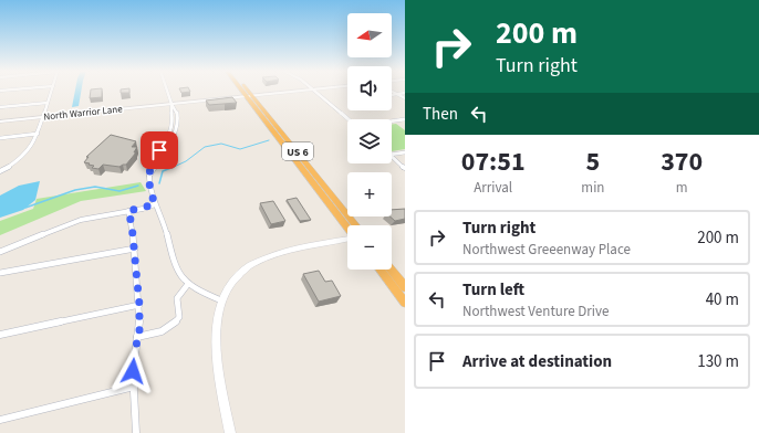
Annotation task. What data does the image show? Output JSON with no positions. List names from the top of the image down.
{
  "streets": {
    "highway": ["US 6"],
    "street": ["North Warrior Lane"]
  },
  "crossings": [
    ["North Warrior Lane", "US 6"]
  ],
  "north": "left",
  "page": {
    "turn": ["200 m", "Turn right"],
    "map_buttons": ["+", "−"],
    "then": "Then",
    "eta": [
      "07:51",
      "Arrival",
      "5",
      "min",
      "370",
      "m"
    ],
    "list": [
      {
        "name": "Turn right",
        "note": "Northwest Greeenway Place",
        "value": "200 m"
      },
      {
        "name": "Turn left",
        "note": "Northwest Venture Drive",
        "value": "40 m"
      },
      {
        "name": "Arrive at destination",
        "value": "130 m"
      }
    ]
  }
}
